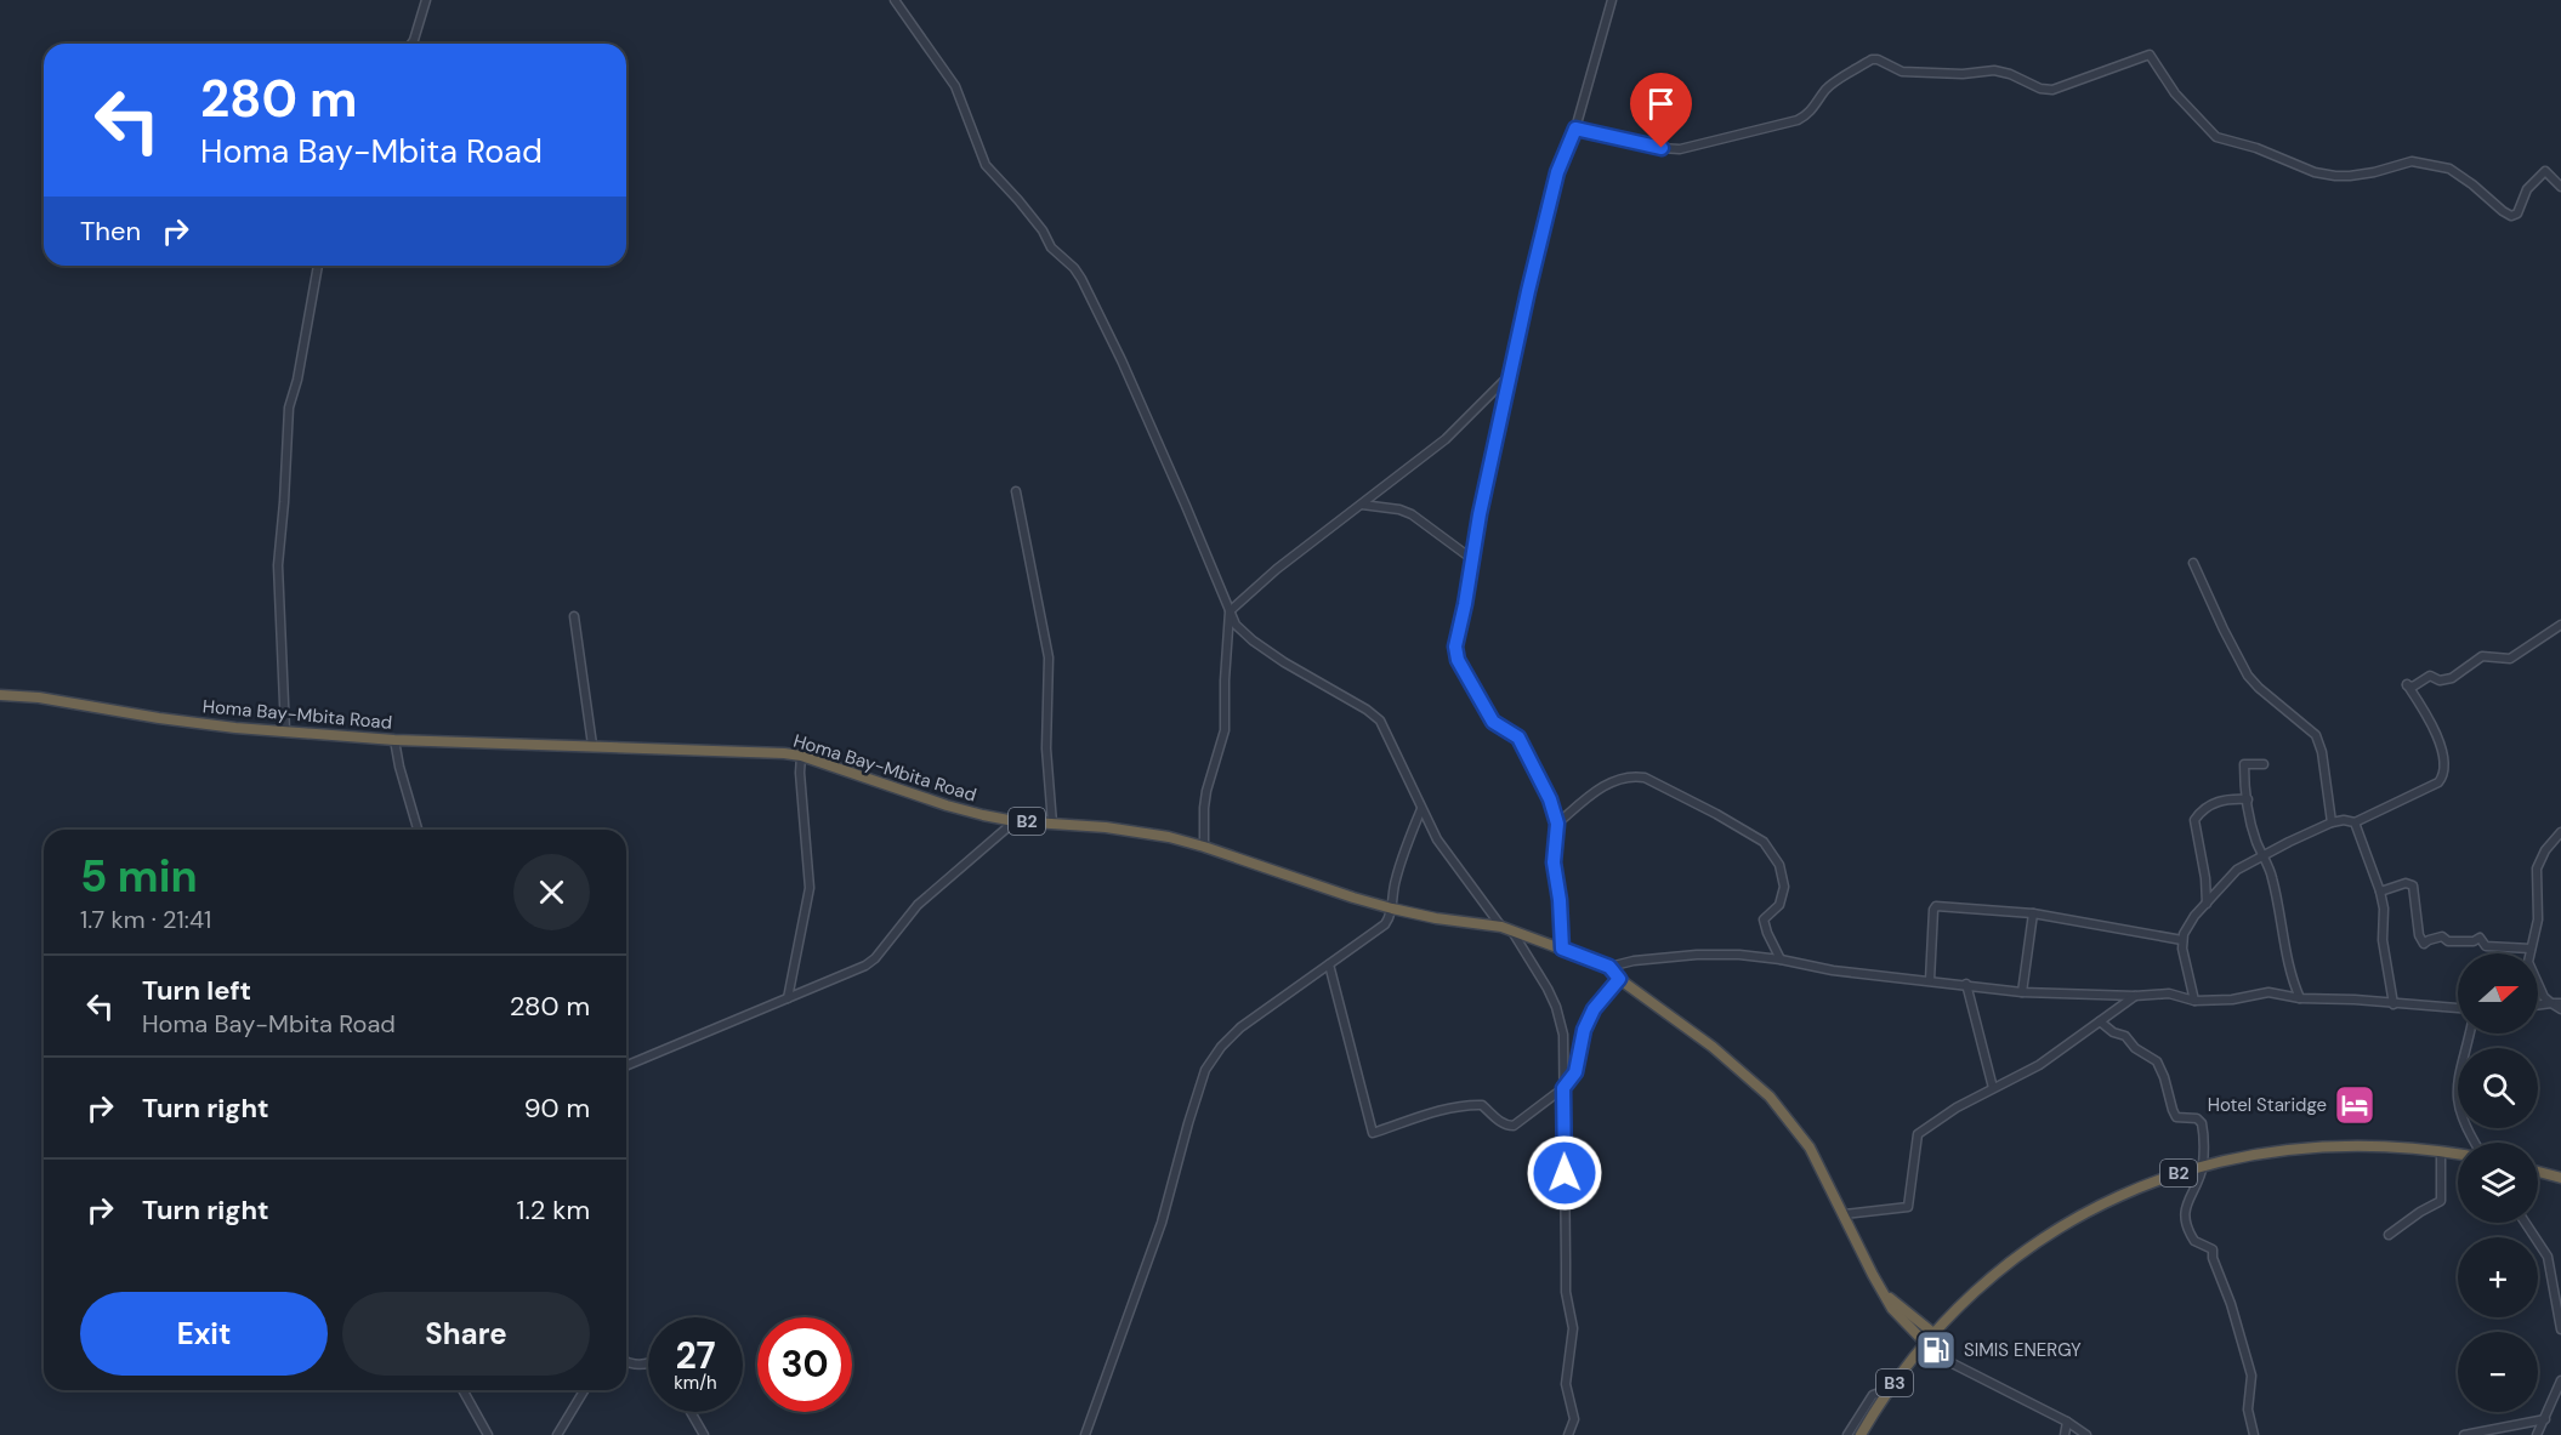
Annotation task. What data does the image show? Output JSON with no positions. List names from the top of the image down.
{
  "streets": {
    "highway": ["Homa Bay-Mbita Road", "B2", "B3"]
  },
  "crossings": [
    ["B2", "B3"]
  ],
  "places": {
    "hotel": ["Hotel Staridge"],
    "fuel station": ["SIMIS ENERGY"]
  },
  "north": "right",
  "page": {
    "turn": ["280 m", "Homa Bay-Mbita Road"],
    "then": "Then",
    "heading": ["5 min", "1.7 km · 21:41"],
    "map_buttons": ["+", "−"],
    "list": [
      {
        "name": "Turn left",
        "note": "Homa Bay-Mbita Road",
        "value": "280 m"
      },
      {
        "name": "Turn right",
        "value": "90 m"
      },
      {
        "name": "Turn right",
        "value": "1.2 km"
      }
    ],
    "buttons": ["Exit", "Share"],
    "speed": "27 km/h",
    "limit": "30"
  }
}
